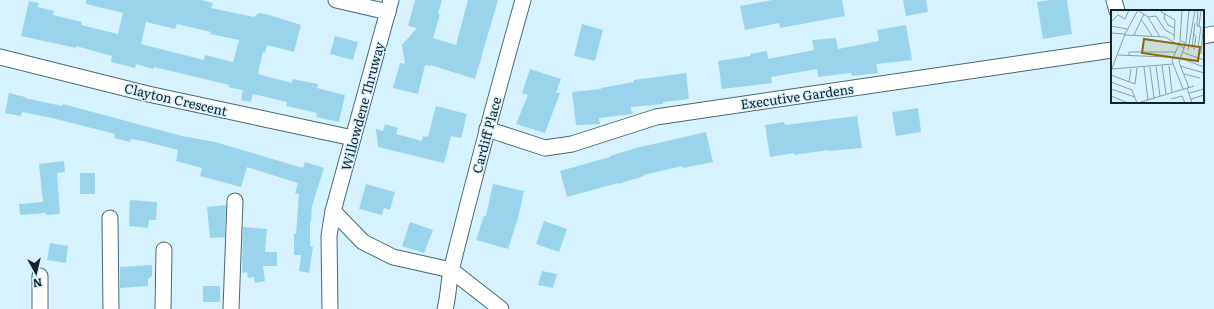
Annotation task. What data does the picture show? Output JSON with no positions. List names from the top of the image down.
{
  "streets": {
    "street": [
      "Executive Gardens",
      "Clayton Crescent",
      "Willowdene Thruway",
      "Cardiff Place"
    ]
  },
  "crossings": [
    ["Executive Gardens", "Cardiff Place"],
    ["Clayton Crescent", "Willowdene Thruway"]
  ],
  "north": "bottom"
}
